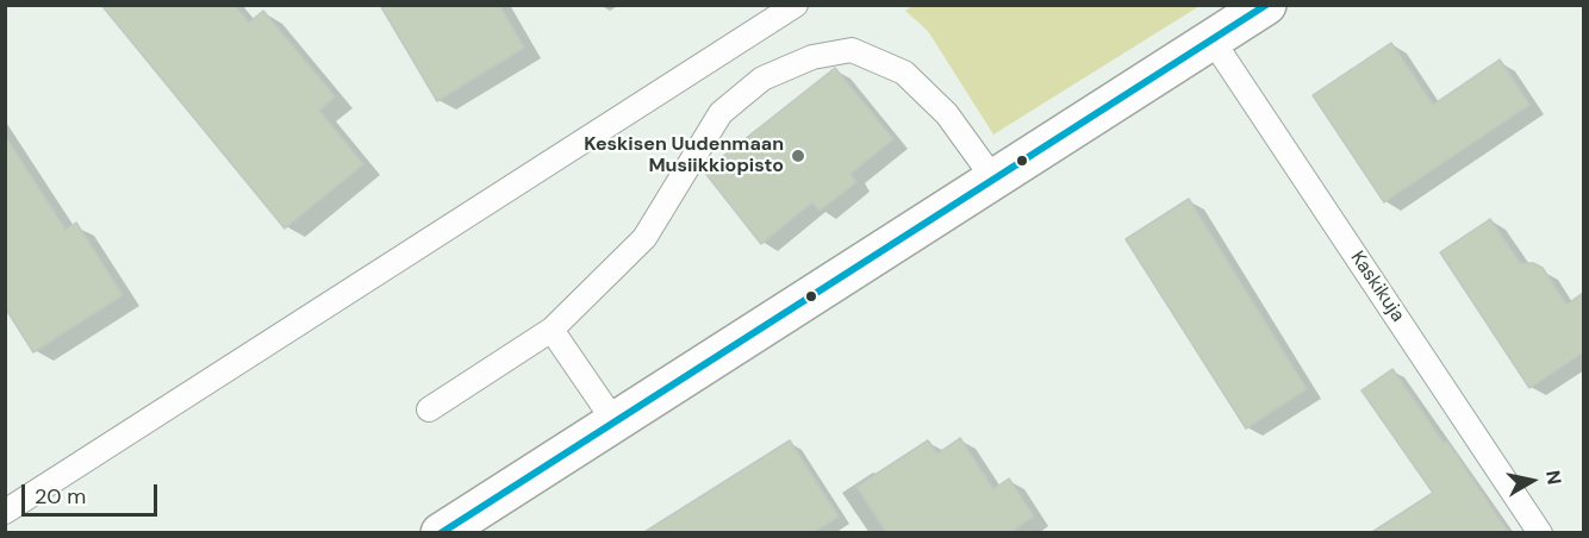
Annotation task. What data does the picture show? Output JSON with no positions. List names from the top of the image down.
{
  "streets": {
    "lane": ["Kaskikuja"]
  },
  "places": ["Keskisen Uudenmaan Musiikkiopisto"],
  "scale_bar": "20 m",
  "north": "right"
}
